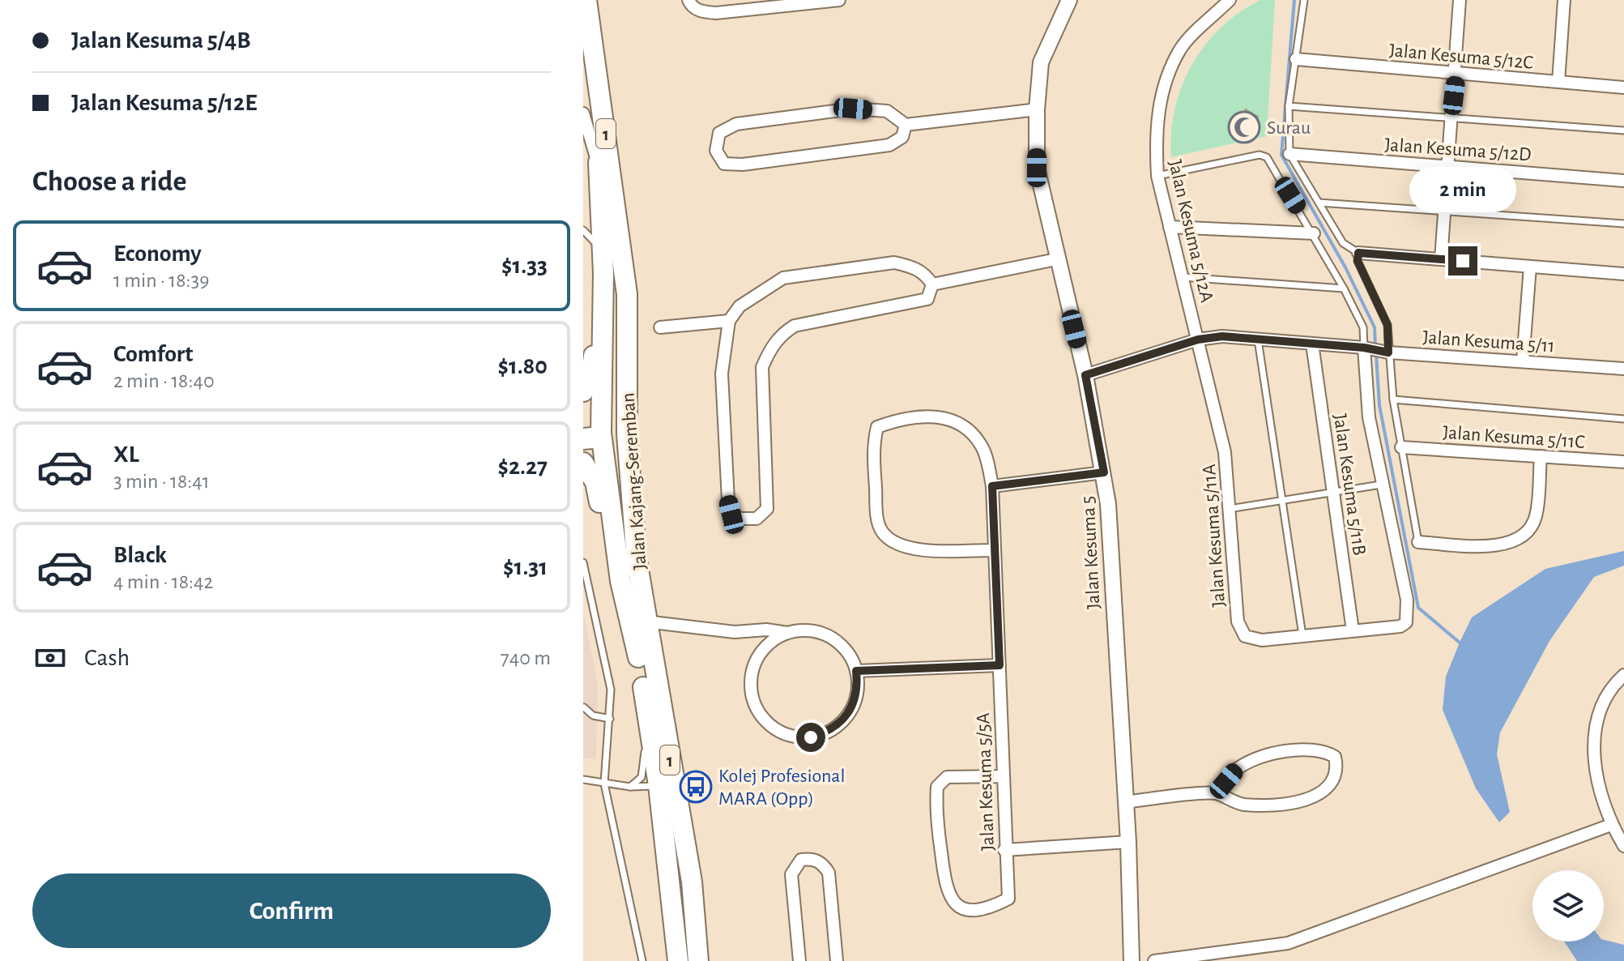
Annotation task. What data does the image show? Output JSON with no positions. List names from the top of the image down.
{
  "streets": {
    "main road": ["1", "Jalan Kajang-Seremban"],
    "street": [
      "Jalan Kesuma 5/12C",
      "Jalan Kesuma 5/12D",
      "Jalan Kesuma 5/12A",
      "Jalan Kesuma 5/11",
      "Jalan Kesuma 5/11C",
      "Jalan Kesuma 5/11B",
      "Jalan Kesuma 5/11A",
      "Jalan Kesuma 5",
      "Jalan Kesuma 5/5A"
    ]
  },
  "crossings": [
    ["1", "Jalan Kajang-Seremban"],
    ["Jalan Kesuma 5/12A", "Jalan Kesuma 5/11"],
    ["Jalan Kesuma 5/12A", "Jalan Kesuma 5/11A"],
    ["Jalan Kesuma 5/11", "Jalan Kesuma 5/11B"],
    ["Jalan Kesuma 5/11", "Jalan Kesuma 5/11A"],
    ["Jalan Kesuma 5/11", "Jalan Kesuma 5"],
    ["Jalan Kesuma 5/11B", "Jalan Kesuma 5/11A"]
  ],
  "places": {
    "mosque": ["Surau"],
    "bus stop": ["Kolej Profesional MARA (Opp)"]
  },
  "page": {
    "banner": ["Jalan Kesuma 5/4B", "Jalan Kesuma 5/12E"],
    "heading": "Choose a ride",
    "bubble": "2 min",
    "list": [
      {
        "name": "Economy",
        "note": "1 min · 18:39",
        "value": "$1.33"
      },
      {
        "name": "Comfort",
        "note": "2 min · 18:40",
        "value": "$1.80"
      },
      {
        "name": "XL",
        "note": "3 min · 18:41",
        "value": "$2.27"
      },
      {
        "name": "Black",
        "note": "4 min · 18:42",
        "value": "$1.31"
      }
    ],
    "pay": ["Cash", "740 m"],
    "buttons": "Confirm"
  }
}
